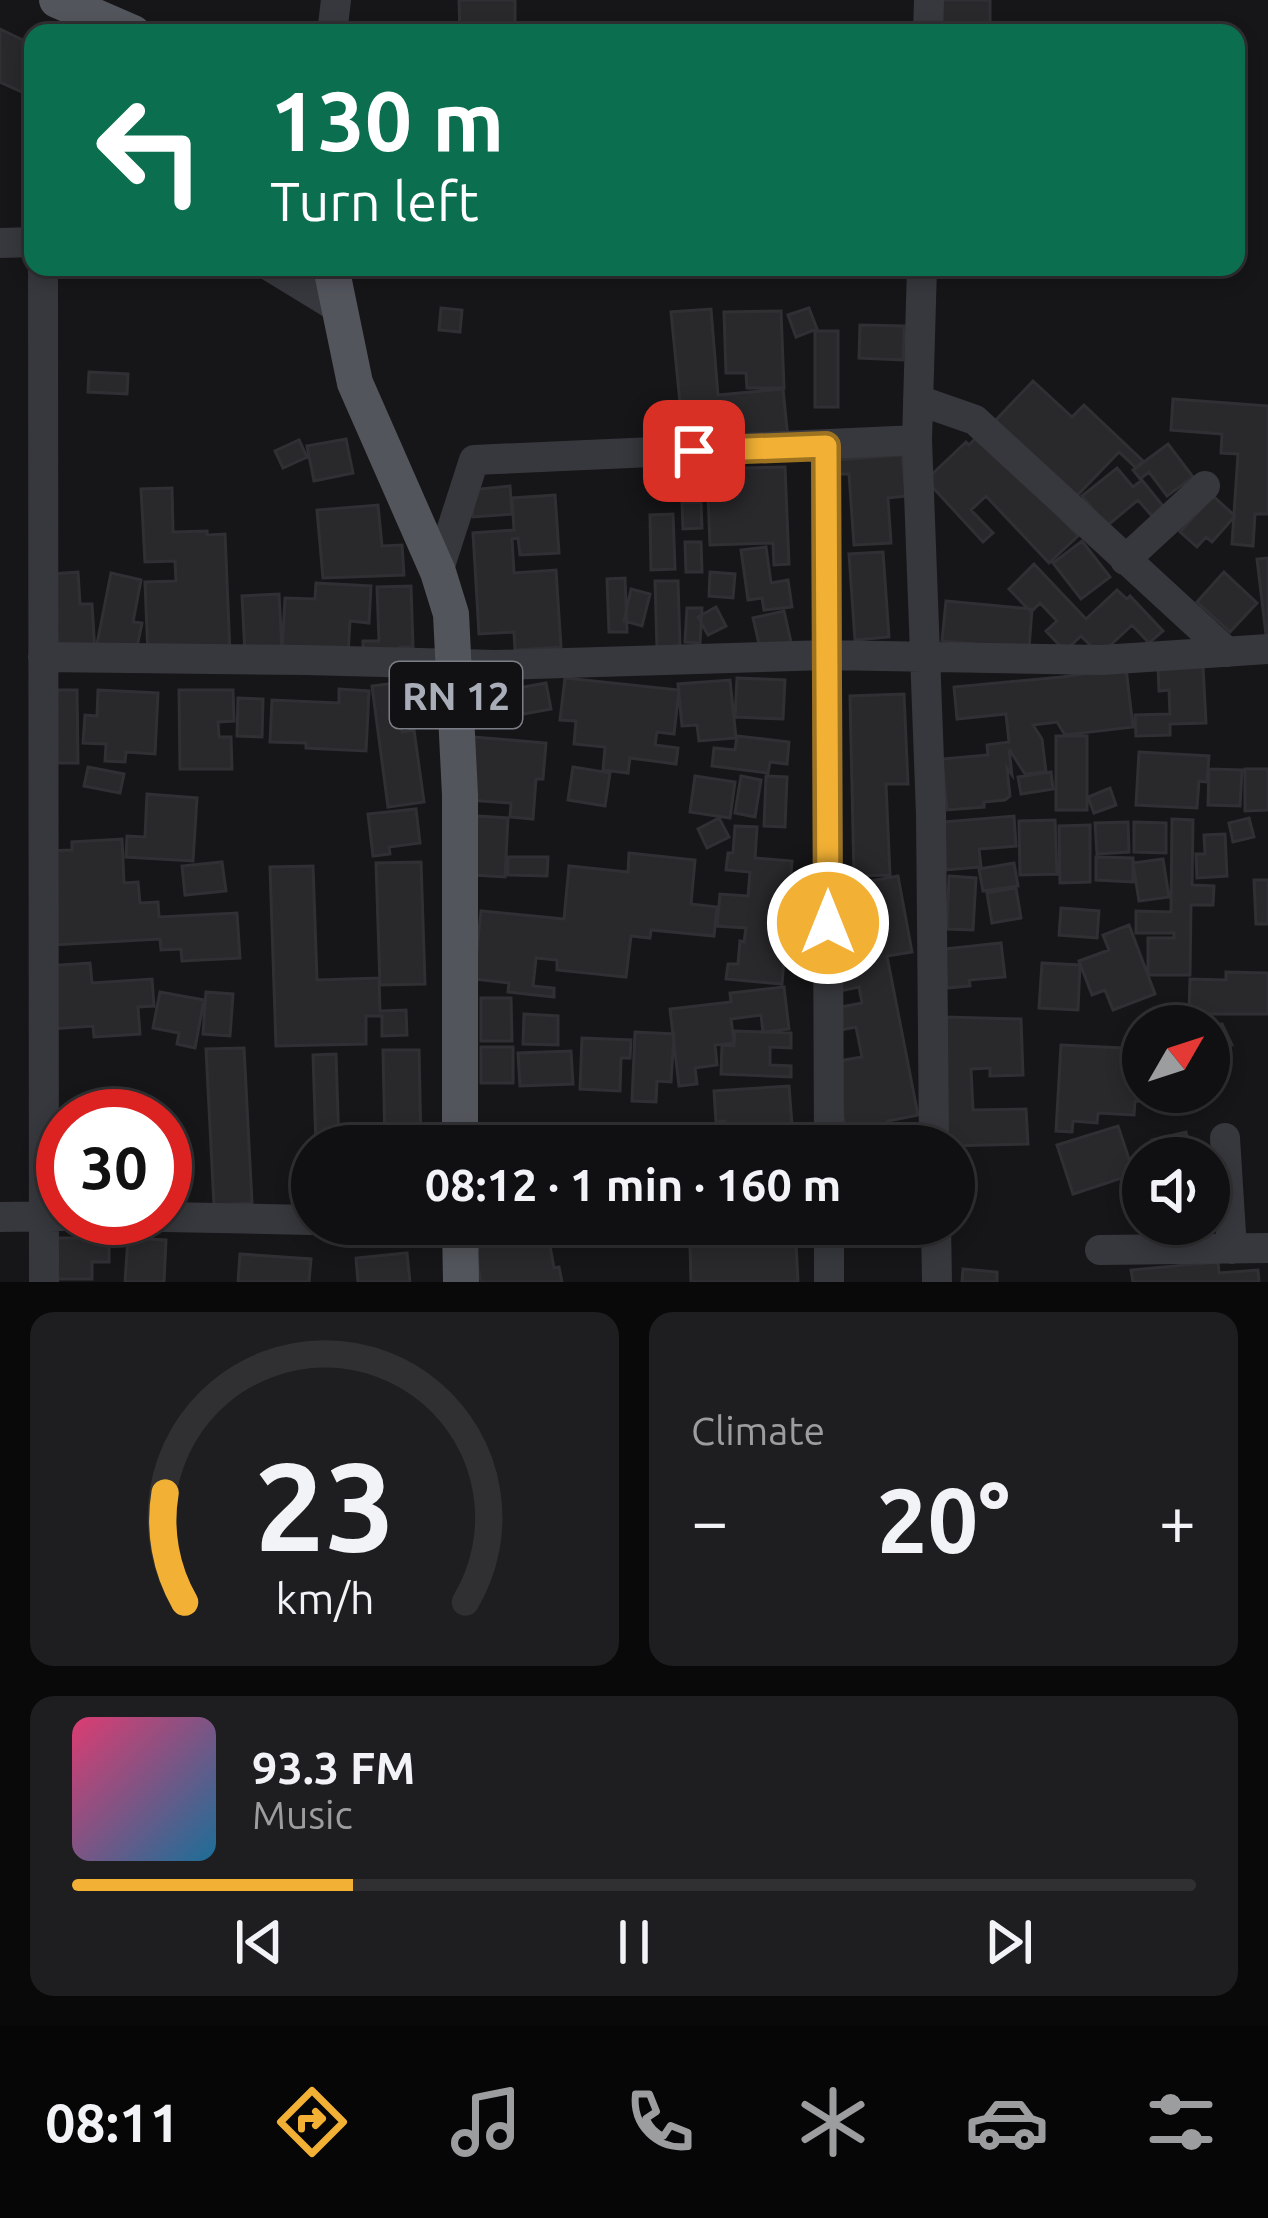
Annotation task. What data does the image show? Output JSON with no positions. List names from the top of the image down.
{
  "streets": {
    "main road": ["RN 12"]
  },
  "north": "top right",
  "page": {
    "turn": ["130 m", "Turn left"],
    "limit": "30",
    "trip": "08:12 · 1 min · 160 m",
    "tile": "Climate",
    "heat": ["−", "20°", "+"],
    "song": ["93.3 FM", "Music"],
    "tabs": "08:11",
    "gauge": ["23", "km/h"]
  }
}
